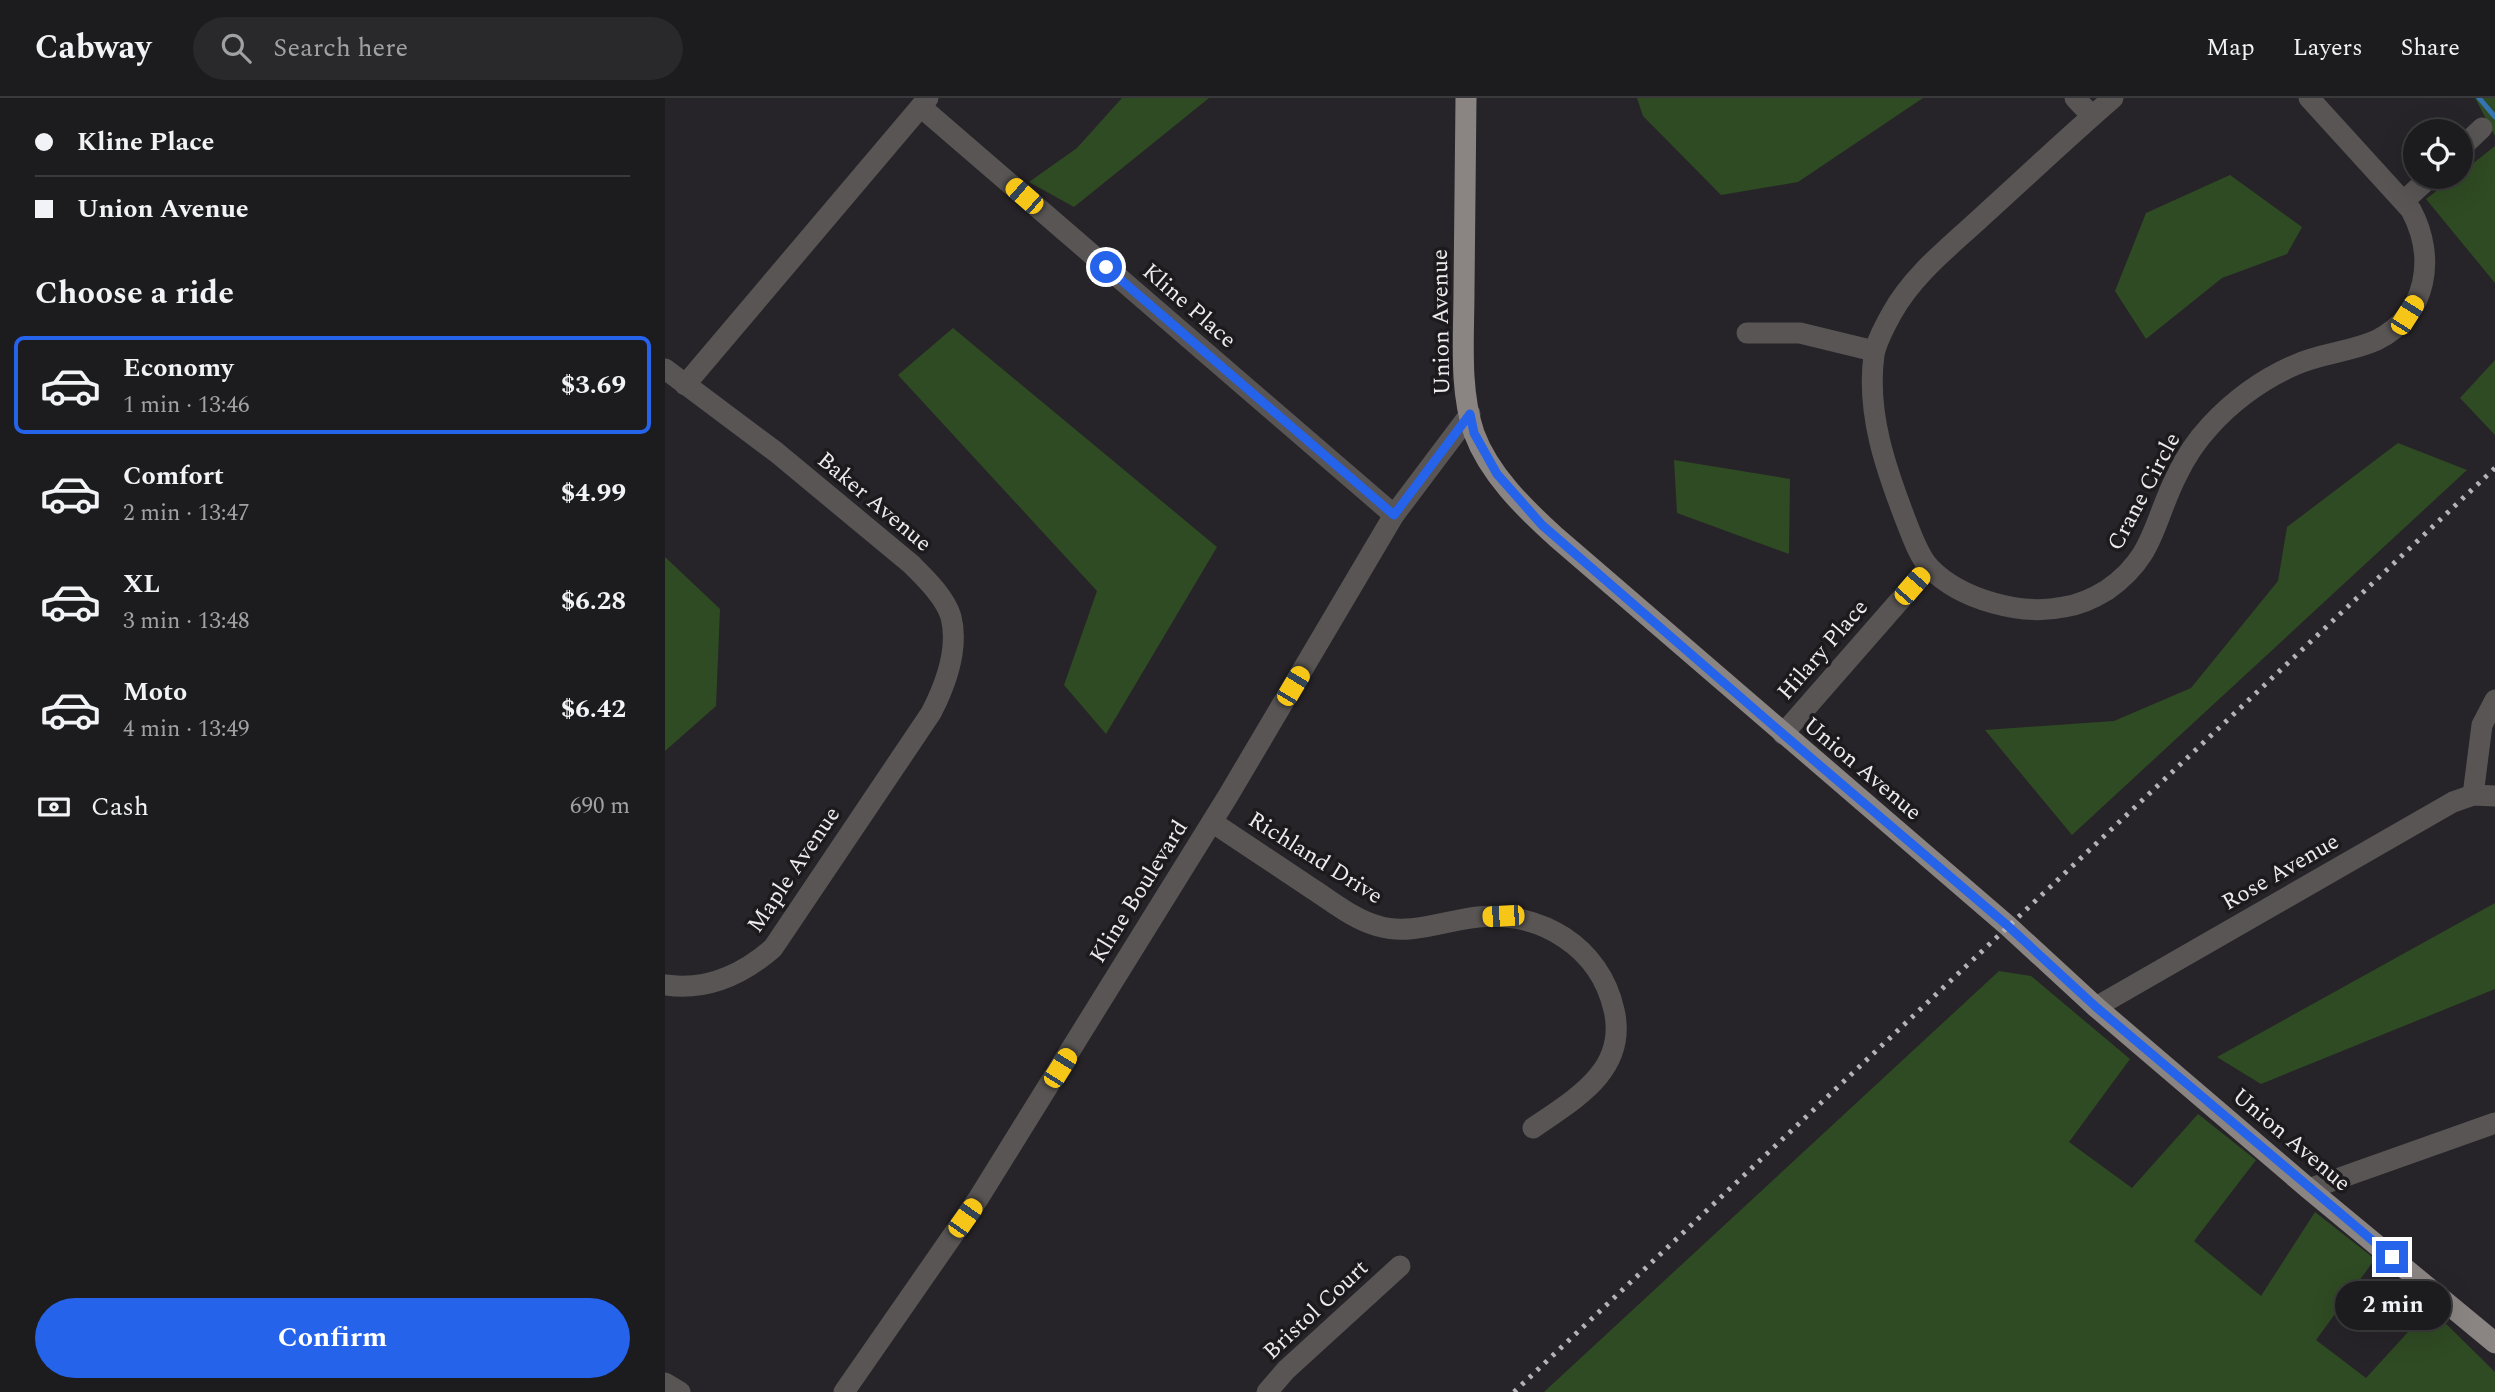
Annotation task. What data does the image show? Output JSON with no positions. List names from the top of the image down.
{
  "streets": {
    "main road": ["Union Avenue"],
    "street": [
      "Kline Place",
      "Crane Circle",
      "Baker Avenue",
      "Hilary Place",
      "Richland Drive",
      "Maple Avenue",
      "Rose Avenue",
      "Kline Boulevard",
      "Bristol Court"
    ]
  },
  "crossings": [
    ["Kline Place", "Baker Avenue"],
    ["Kline Place", "Kline Boulevard"],
    ["Union Avenue", "Hilary Place"],
    ["Union Avenue", "Rose Avenue"],
    ["Union Avenue", "Kline Boulevard"],
    ["Crane Circle", "Hilary Place"],
    ["Baker Avenue", "Maple Avenue"],
    ["Richland Drive", "Kline Boulevard"]
  ],
  "page": {
    "header": "Cabway",
    "search": "Search here",
    "nav": ["Map", "Layers", "Share"],
    "banner": ["Kline Place", "Union Avenue"],
    "heading": "Choose a ride",
    "list": [
      {
        "name": "Economy",
        "note": "1 min · 13:46",
        "value": "$3.69"
      },
      {
        "name": "Comfort",
        "note": "2 min · 13:47",
        "value": "$4.99"
      },
      {
        "name": "XL",
        "note": "3 min · 13:48",
        "value": "$6.28"
      },
      {
        "name": "Moto",
        "note": "4 min · 13:49",
        "value": "$6.42"
      }
    ],
    "pay": ["Cash", "690 m"],
    "bubble": "2 min",
    "buttons": "Confirm"
  }
}
